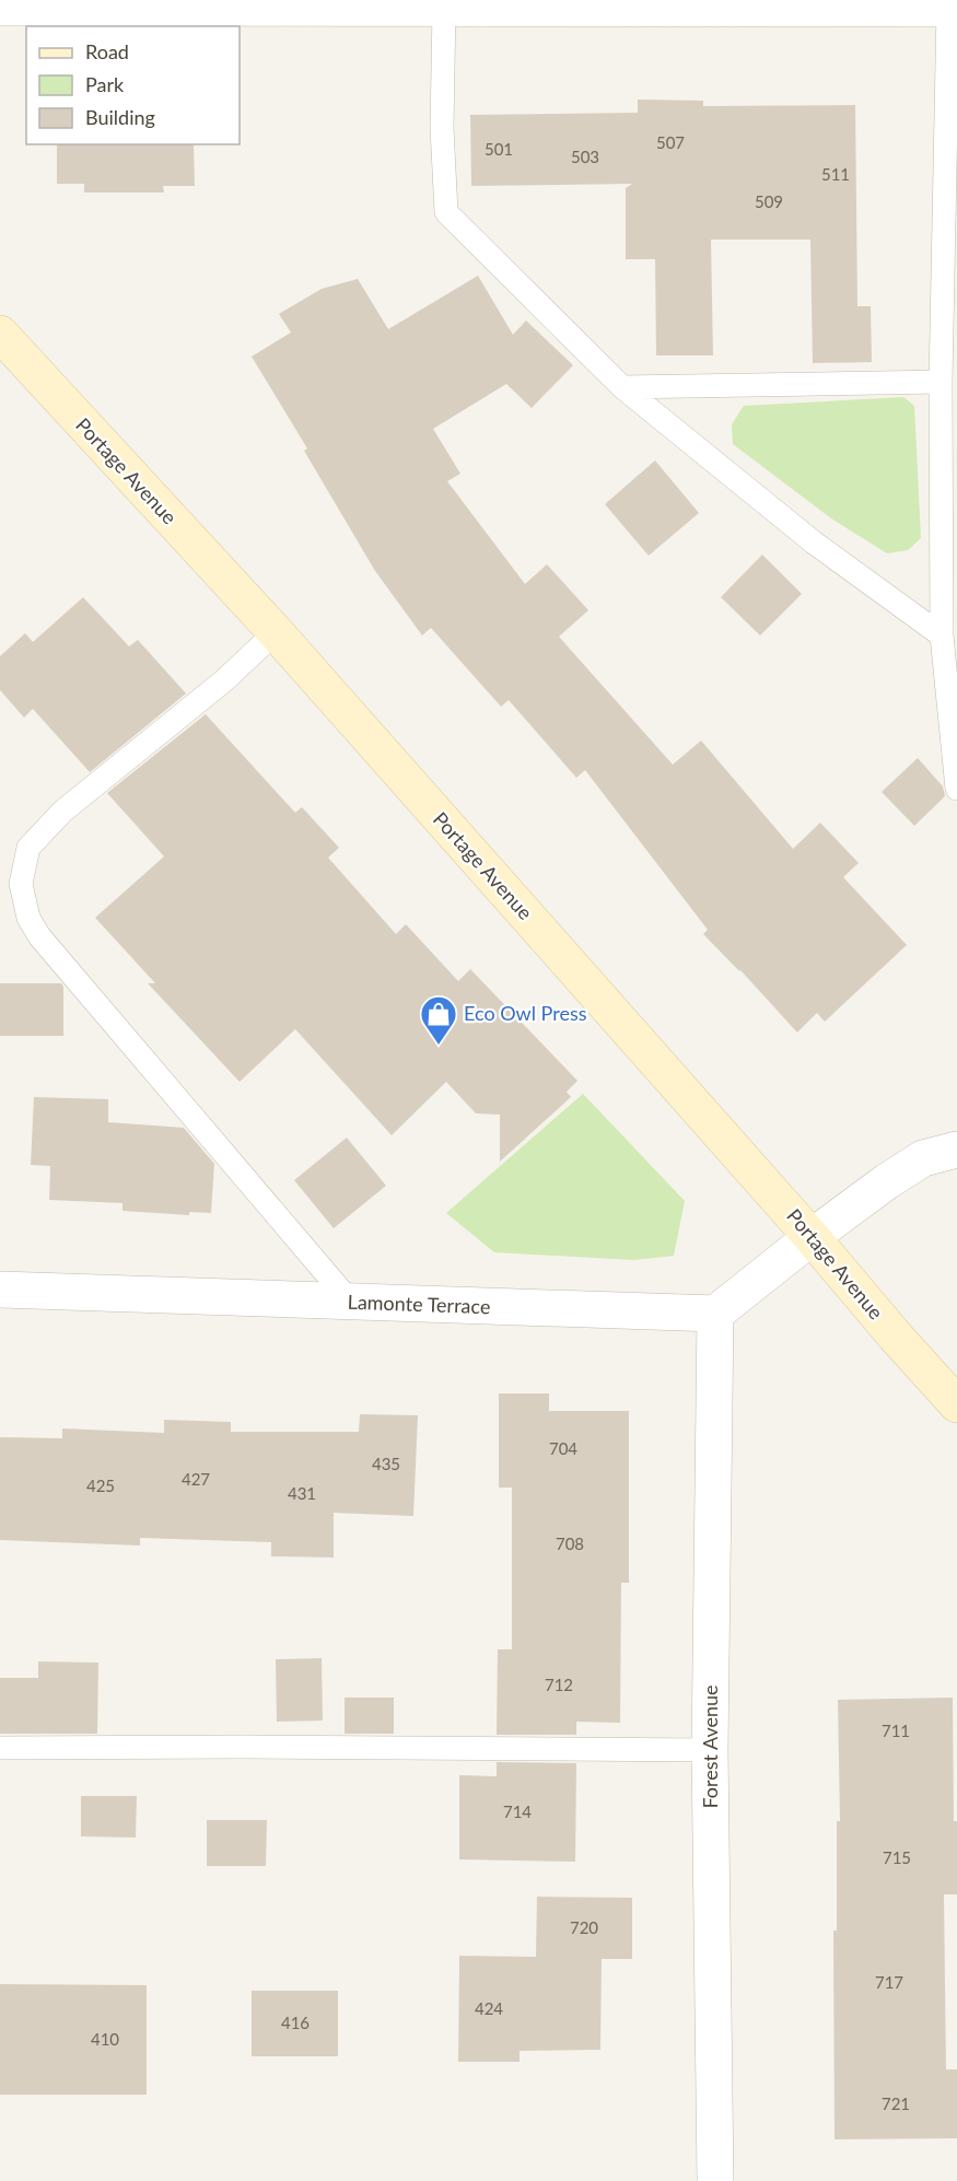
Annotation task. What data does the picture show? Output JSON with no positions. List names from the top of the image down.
{
  "streets": {
    "main road": ["Portage Avenue"],
    "street": ["Lamonte Terrace", "Forest Avenue"]
  },
  "crossings": [
    ["Lamonte Terrace", "Forest Avenue"]
  ],
  "places": {
    "shop": ["Eco Owl Press"]
  },
  "house_numbers": [
    "507",
    "501",
    "503",
    "511",
    "509",
    "704",
    "435",
    "427",
    "425",
    "431",
    "708",
    "712",
    "711",
    "714",
    "715",
    "720",
    "717",
    "424",
    "416",
    "410",
    "721"
  ],
  "legend": ["Road", "Park", "Building"]
}
